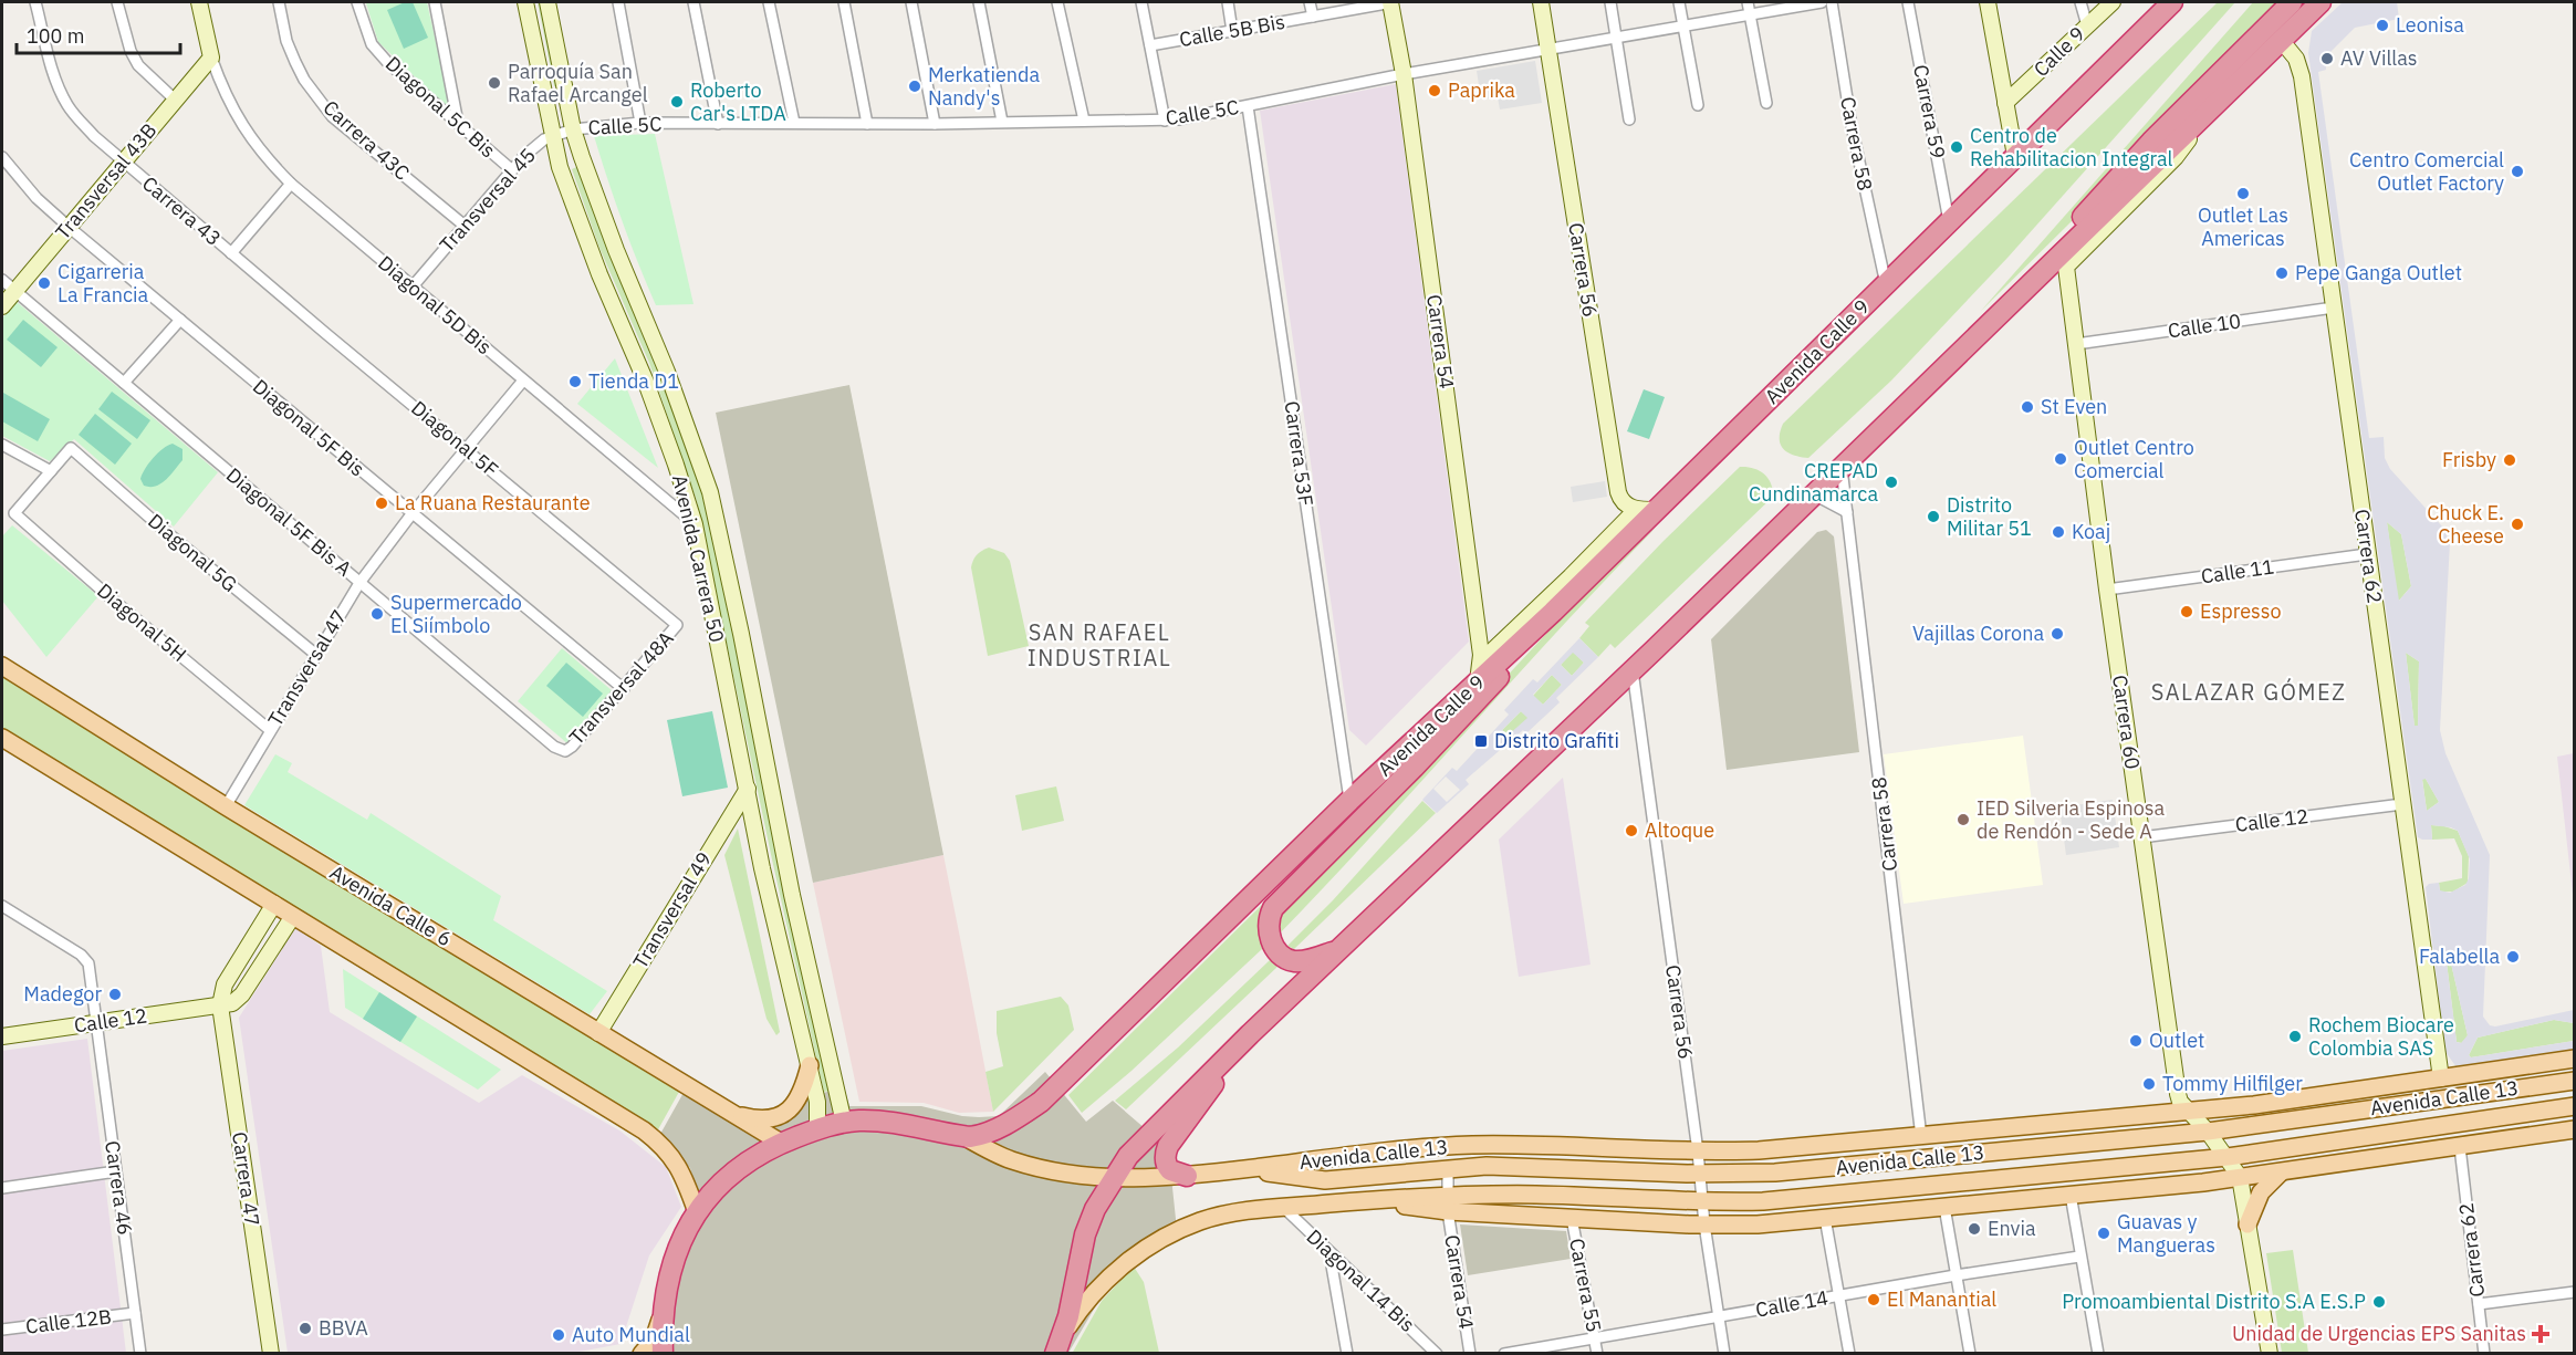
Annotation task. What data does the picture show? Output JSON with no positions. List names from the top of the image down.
{
  "streets": {
    "highway": ["Avenida Calle 9"],
    "main road": ["Avenida Calle 6", "Avenida Calle 13"],
    "street": [
      "Calle 5B Bis",
      "Calle 9",
      "Diagonal 5C Bis",
      "Carrera 59",
      "Calle 5C",
      "Carrera 43C",
      "Carrera 58",
      "Transversal 43B",
      "Transversal 45",
      "Carrera 43",
      "Carrera 56",
      "Diagonal 5D Bis",
      "Calle 10",
      "Carrera 54",
      "Diagonal 5F Bis",
      "Diagonal 5F",
      "Carrera 53F",
      "Diagonal 5F Bis A",
      "Diagonal 5G",
      "Carrera 62",
      "Avenida Carrera 50",
      "Calle 11",
      "Diagonal 5H",
      "Transversal 47",
      "Transversal 48A",
      "Carrera 60",
      "Calle 12",
      "Transversal 49",
      "Carrera 47",
      "Carrera 46",
      "Diagonal 14 Bis",
      "Carrera 55",
      "Calle 14",
      "Calle 12B"
    ]
  },
  "crossings": [
    ["Calle 5B Bis", "Carrera 54"],
    ["Diagonal 5C Bis", "Transversal 45"],
    ["Carrera 59", "Avenida Calle 9"],
    ["Calle 5C", "Transversal 45"],
    ["Calle 5C", "Carrera 56"],
    ["Calle 5C", "Carrera 54"],
    ["Calle 5C", "Carrera 53F"],
    ["Calle 5C", "Avenida Carrera 50"],
    ["Carrera 43C", "Transversal 45"],
    ["Carrera 58", "Avenida Calle 9"],
    ["Carrera 58", "Avenida Calle 13"],
    ["Transversal 43B", "Carrera 43"],
    ["Transversal 43B", "Diagonal 5D Bis"],
    ["Transversal 43B", "Diagonal 5F Bis"],
    ["Transversal 43B", "Diagonal 5F Bis A"],
    ["Transversal 45", "Diagonal 5D Bis"],
    ["Transversal 45", "Avenida Carrera 50"],
    ["Carrera 43", "Diagonal 5F"],
    ["Carrera 56", "Avenida Calle 13"],
    ["Carrera 56", "Calle 14"],
    ["Diagonal 5D Bis", "Avenida Carrera 50"],
    ["Diagonal 5D Bis", "Transversal 47"],
    ["Calle 10", "Carrera 62"],
    ["Calle 10", "Carrera 60"],
    ["Carrera 54", "Avenida Calle 9"],
    ["Carrera 54", "Avenida Calle 13"],
    ["Avenida Calle 9", "Carrera 53F"],
    ["Avenida Calle 9", "Avenida Carrera 50"],
    ["Avenida Calle 9", "Avenida Calle 6"],
    ["Avenida Calle 9", "Avenida Calle 13"],
    ["Diagonal 5F Bis", "Transversal 47"],
    ["Diagonal 5F Bis", "Transversal 48A"],
    ["Diagonal 5F", "Transversal 47"],
    ["Diagonal 5F", "Transversal 48A"],
    ["Diagonal 5F Bis A", "Transversal 47"],
    ["Diagonal 5F Bis A", "Transversal 48A"],
    ["Diagonal 5G", "Diagonal 5H"],
    ["Diagonal 5G", "Transversal 47"],
    ["Carrera 62", "Calle 11"],
    ["Carrera 62", "Calle 12"],
    ["Carrera 62", "Avenida Calle 13"],
    ["Avenida Carrera 50", "Transversal 49"],
    ["Calle 11", "Carrera 60"],
    ["Diagonal 5H", "Transversal 47"],
    ["Transversal 47", "Avenida Calle 6"],
    ["Carrera 60", "Calle 12"],
    ["Carrera 60", "Avenida Calle 13"],
    ["Calle 12", "Carrera 47"],
    ["Calle 12", "Carrera 46"],
    ["Avenida Calle 6", "Transversal 49"],
    ["Avenida Calle 13", "Diagonal 14 Bis"],
    ["Avenida Calle 13", "Carrera 55"],
    ["Carrera 46", "Calle 12B"],
    ["Carrera 55", "Calle 14"]
  ],
  "districts": ["SAN RAFAEL INDUSTRIAL", "SALAZAR GÓMEZ"],
  "places": {
    "other": [
      "Leonisa",
      "AV Villas",
      "Parroquía San Rafael Arcangel",
      "Merkatienda Nandy's",
      "Paprika",
      "Roberto Car's LTDA",
      "Centro de Rehabilitacion Integral",
      "Centro Comercial Outlet Factory",
      "Outlet Las Americas",
      "Pepe Ganga Outlet",
      "Cigarreria La Francia",
      "Tienda D1",
      "St Even",
      "Outlet Centro Comercial",
      "Frisby",
      "CREPAD Cundinamarca",
      "La Ruana Restaurante",
      "Distrito Militar 51",
      "Chuck E. Cheese",
      "Koaj",
      "Espresso",
      "Supermercado El Siímbolo",
      "Vajillas Corona",
      "IED Silveria Espinosa de Rendón - Sede A",
      "Altoque",
      "Falabella",
      "Madegor",
      "Rochem Biocare Colombia SAS",
      "Outlet",
      "Tommy Hilfilger",
      "Envia",
      "Guavas y Mangueras",
      "El Manantial",
      "Promoambiental Distrito S.A E.S.P",
      "BBVA",
      "Auto Mundial"
    ],
    "transit": ["Distrito Grafiti"],
    "health": ["Unidad de Urgencias EPS Sanitas"]
  },
  "scale_bar": "100 m"
}
